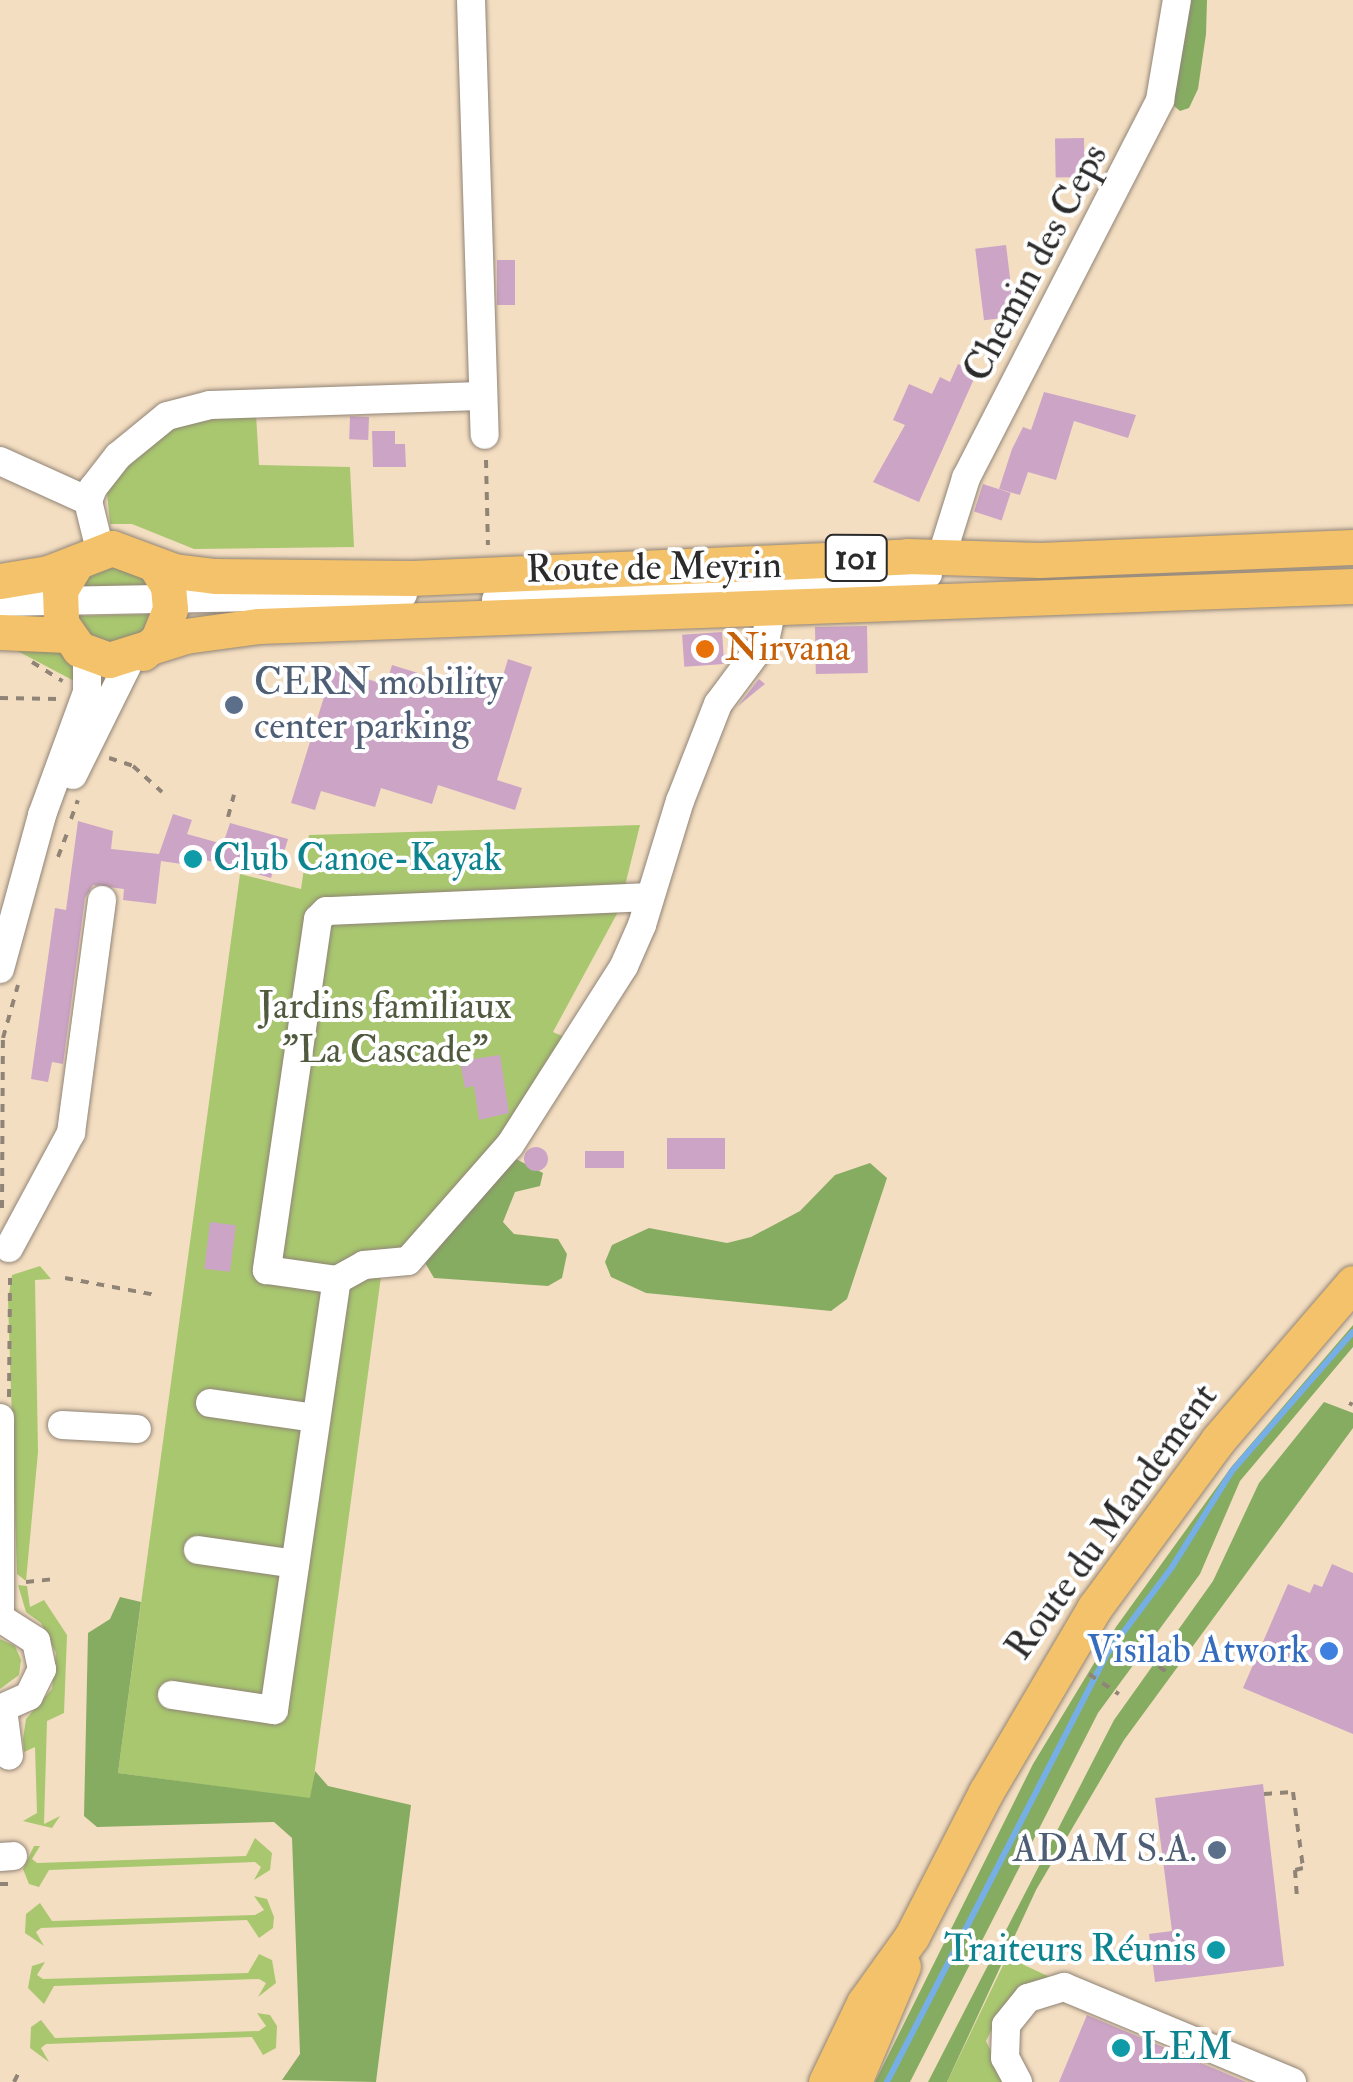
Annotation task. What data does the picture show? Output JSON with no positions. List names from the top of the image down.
{
  "streets": {
    "main road": ["101", "Route de Meyrin", "Route du Mandement"],
    "street": ["Chemin des Ceps"]
  },
  "crossings": [
    ["Chemin des Ceps", "Route de Meyrin"]
  ],
  "parks": ["Jardins familiaux \"La Cascade\""],
  "places": [
    "Nirvana",
    "CERN mobility center parking",
    "Club Canoe-Kayak",
    "Visilab Atwork",
    "ADAM S.A.",
    "Traiteurs Réunis",
    "LEM"
  ]
}
